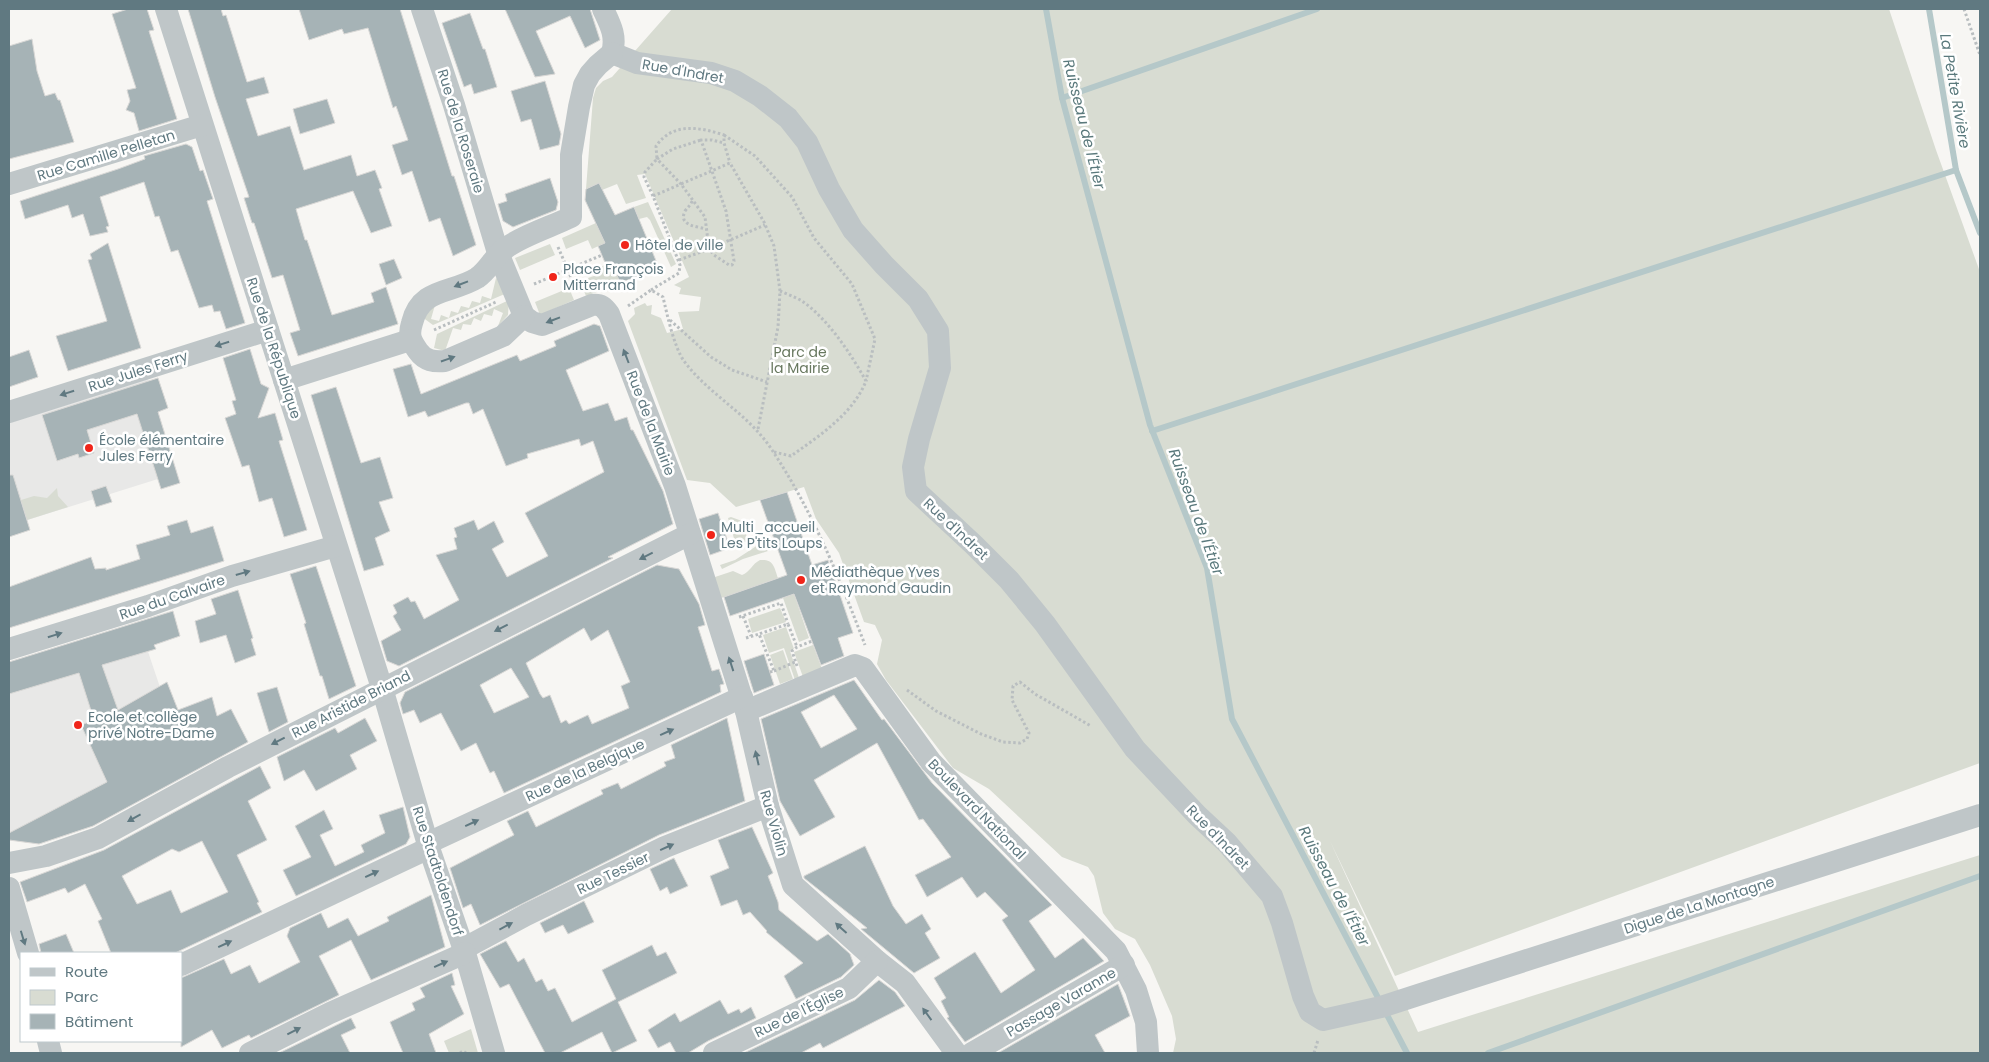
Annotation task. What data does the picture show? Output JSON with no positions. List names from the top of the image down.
{
  "streets": {
    "street": [
      "Rue d'Indret",
      "Rue de la Roseraie",
      "Rue Camille Pelletan",
      "Rue de la République",
      "Rue Jules Ferry",
      "Rue de la Mairie",
      "Rue du Calvaire",
      "Rue Aristide Briand",
      "Rue de la Belgique",
      "Boulevard National",
      "Rue Violin",
      "Rue Stadtoldendorf",
      "Rue Tessier",
      "Digue de La Montagne",
      "Passage Varanne",
      "Rue de l'Église"
    ]
  },
  "crossings": [
    ["Rue d'Indret", "Digue de La Montagne"],
    ["Rue Camille Pelletan", "Rue de la République"],
    ["Rue de la République", "Rue Jules Ferry"],
    ["Rue de la République", "Rue du Calvaire"],
    ["Rue de la République", "Rue Aristide Briand"],
    ["Rue de la République", "Rue Stadtoldendorf"],
    ["Rue de la Mairie", "Rue Aristide Briand"],
    ["Rue de la Mairie", "Rue Violin"],
    ["Rue Aristide Briand", "Rue Violin"],
    ["Rue Aristide Briand", "Rue Stadtoldendorf"],
    ["Rue de la Belgique", "Rue Violin"],
    ["Rue de la Belgique", "Rue Stadtoldendorf"],
    ["Boulevard National", "Passage Varanne"],
    ["Rue Violin", "Rue Tessier"],
    ["Rue Violin", "Rue de l'Église"],
    ["Rue Stadtoldendorf", "Rue Tessier"]
  ],
  "one_way": [
    "Rue Jules Ferry",
    "Rue de la Mairie",
    "Rue du Calvaire",
    "Rue Aristide Briand",
    "Rue de la Belgique",
    "Rue Violin",
    "Rue Tessier"
  ],
  "water": ["La Petite Rivière", "Ruisseau de l'Étier"],
  "parks": ["Parc de la Mairie"],
  "places": [
    "Hôtel de ville",
    "Place François Mitterrand",
    "École élémentaire Jules Ferry",
    "Multi_accueil Les P'tits Loups",
    "Médiathèque Yves et Raymond Gaudin",
    "Ecole et collège privé Notre-Dame"
  ],
  "legend": ["Route", "Parc", "Bâtiment"]
}
